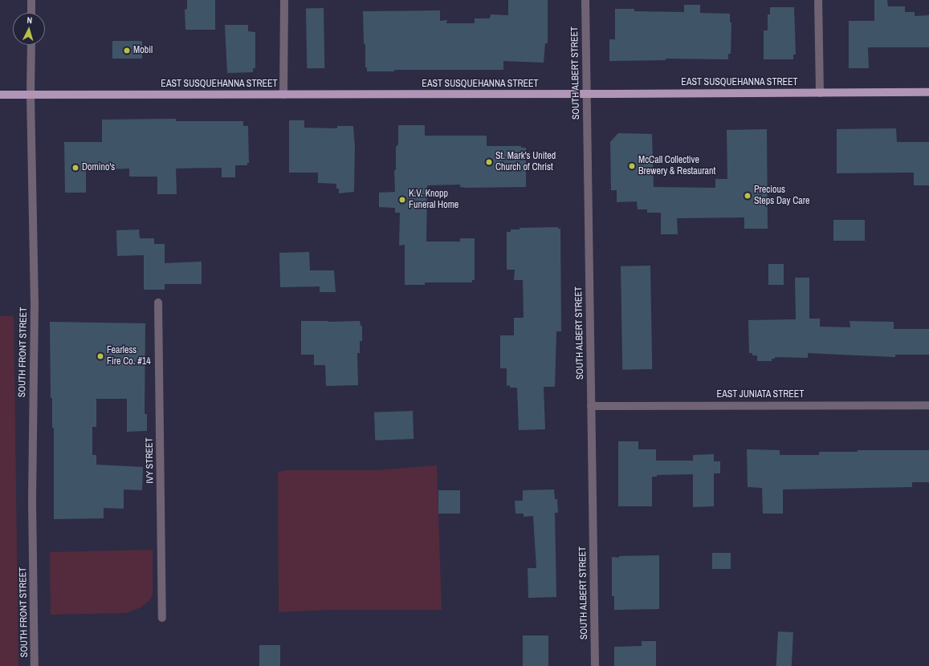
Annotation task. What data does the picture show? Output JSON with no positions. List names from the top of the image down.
{
  "streets": {
    "main road": ["EAST SUSQUEHANNA STREET"],
    "street": [
      "SOUTH ALBERT STREET",
      "SOUTH FRONT STREET",
      "EAST JUNIATA STREET",
      "IVY STREET"
    ]
  },
  "crossings": [
    ["SOUTH ALBERT STREET", "EAST SUSQUEHANNA STREET"],
    ["SOUTH ALBERT STREET", "EAST JUNIATA STREET"],
    ["EAST SUSQUEHANNA STREET", "SOUTH FRONT STREET"]
  ],
  "places": [
    "Mobil",
    "St. Mark's United Church of Christ",
    "McCall Collective Brewery & Restaurant",
    "Domino's",
    "Precious Steps Day Care",
    "K.V. Knopp Funeral Home",
    "Fearless Fire Co. #14"
  ],
  "north": "top"
}
